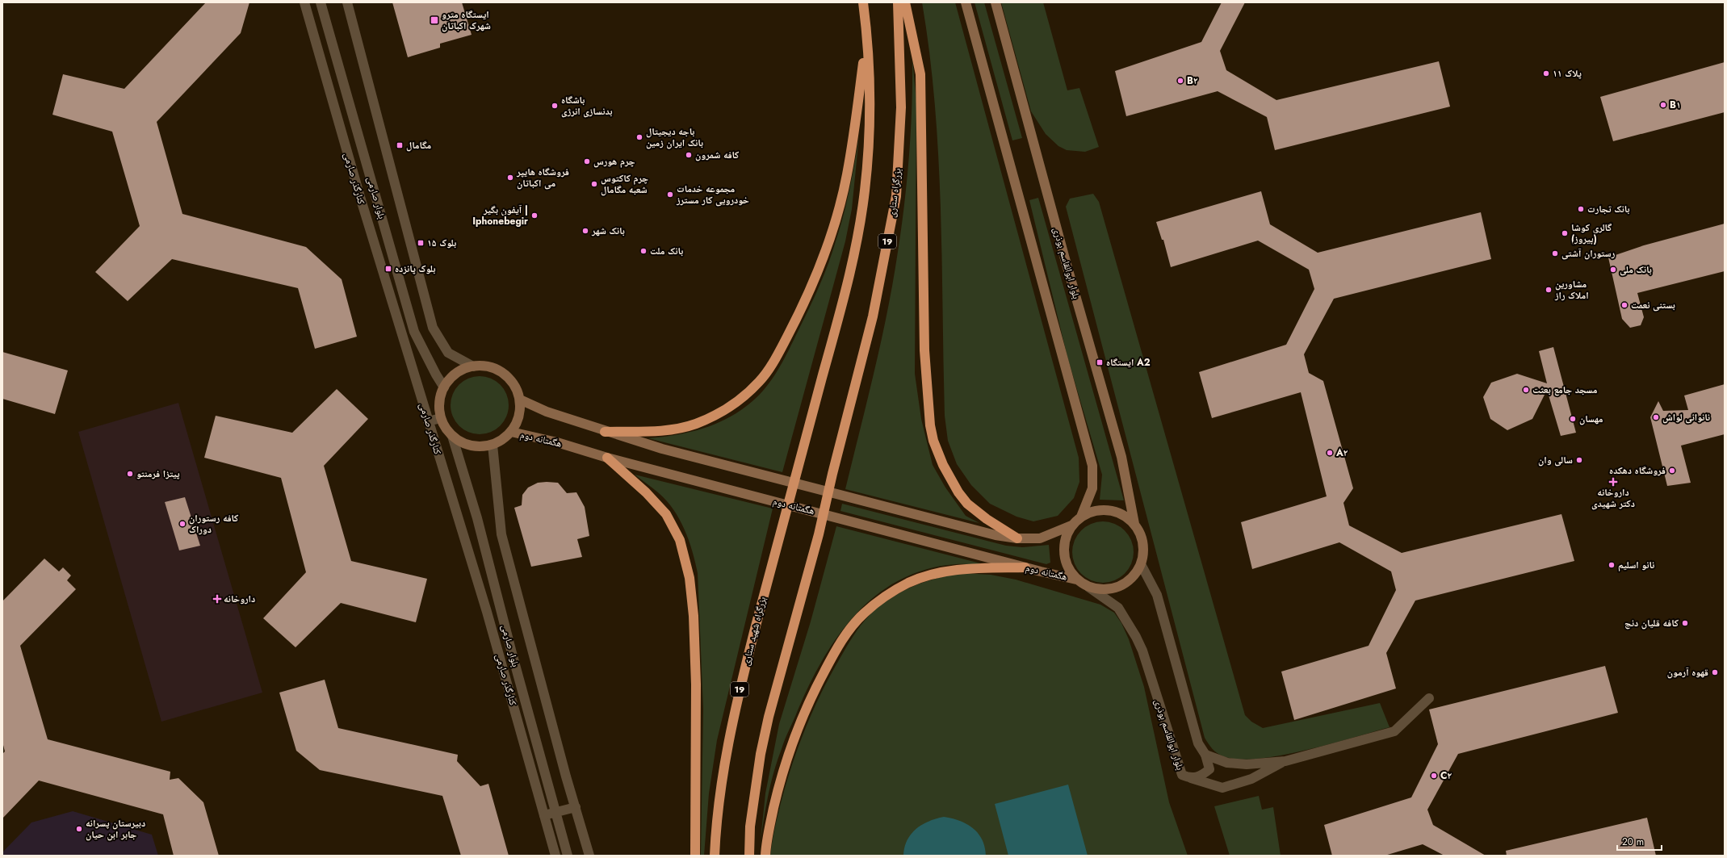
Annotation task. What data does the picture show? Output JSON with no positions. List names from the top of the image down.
{
  "streets": {
    "highway": ["بزرگراه ستاری", "19", "بزرگراه شهید ستاری"],
    "main road": ["بلوار ابوالقاسم بوذری", "هگمتانه دوم"],
    "street": ["کنارگذر صارمی", "بلوار صارمی"]
  },
  "crossings": [
    ["بلوار صارمی", "هگمتانه دوم"],
    ["19", "بزرگراه شهید ستاری"],
    ["بلوار ابوالقاسم بوذری", "هگمتانه دوم"]
  ],
  "places": {
    "transit": [
      "ایستگاه مترو شهرک اکباتان",
      "مگامال",
      "بلوک ۱۵",
      "بلوک پانزده",
      "ایستگاه A2"
    ],
    "other": [
      "پلاک ۱۱",
      "B۲",
      "B۱",
      "باشگاه بدنسازی انرژی",
      "باجه دیجیتال بانک ایران زمین",
      "کافه شمرون",
      "چرم هورس",
      "فروشگاه هایپر می اکباتان",
      "چرم کاکتوس شعبه مگامال",
      "مجموعه خدمات خودرویی کار مسترز",
      "بانک تجارت",
      "آیفون بگیر | Iphonebegir",
      "بانک شهر",
      "گالری کوشا (پیروز)",
      "بانک ملت",
      "رستوران آشتی",
      "بانک ملی",
      "مشاورین املاک راز",
      "بستنی نعمت",
      "مسجد جامع بعثت",
      "نانوائی لواش",
      "مهسان",
      "A۲",
      "سالی وان",
      "فروشگاه دهکده",
      "پیتزا فرمنتو",
      "کافه رستوران دوراک",
      "نانو اسلیم",
      "کافه قلیان دنج",
      "قهوه آرمون",
      "C۲",
      "دبیرستان پسرانه جابر ابن حیان"
    ],
    "health": ["داروخانه دکتر شهیدی", "داروخانه"]
  },
  "scale_bar": "20 m"
}
